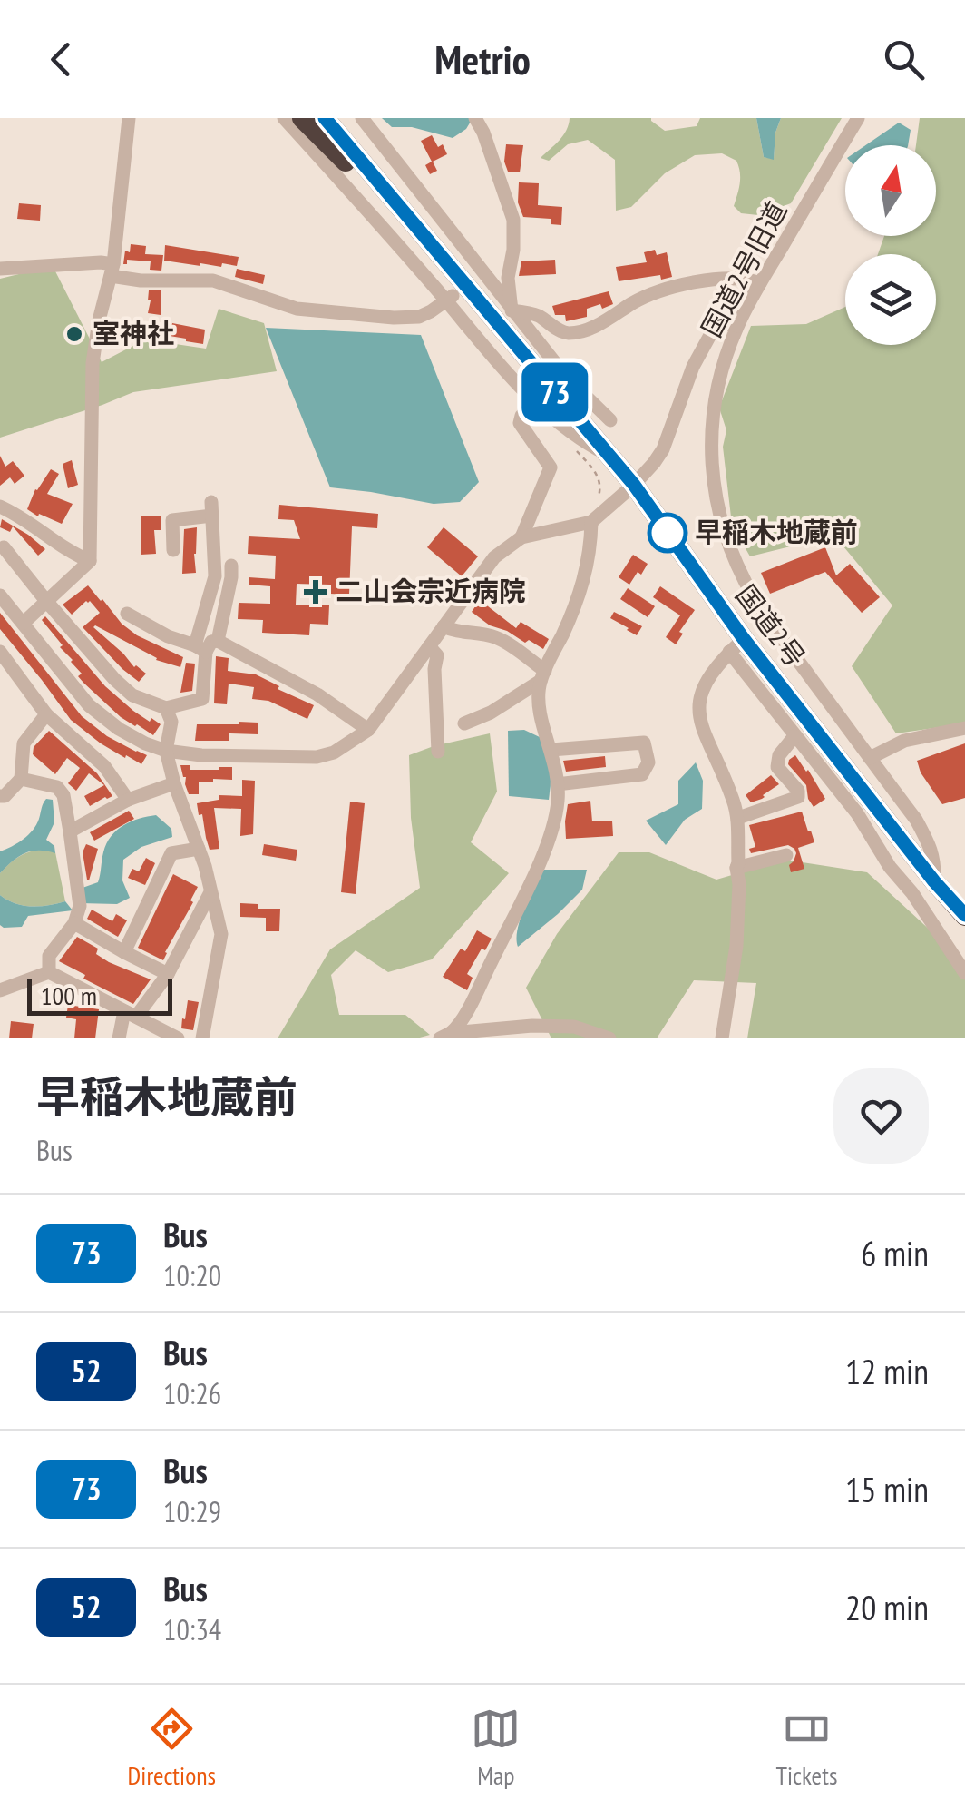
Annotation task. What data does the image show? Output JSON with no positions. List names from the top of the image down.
{
  "streets": {
    "highway": ["国道2号"],
    "street": ["国道2号旧道"]
  },
  "crossings": [
    ["国道2号旧道", "国道2号"]
  ],
  "places": {
    "other": ["室神社", "早稲木地蔵前"],
    "health": ["二山会宗近病院"]
  },
  "lines": ["bus line 73"],
  "scale_bar": "100 m",
  "north": "top",
  "page": {
    "header": "Metrio",
    "on_map": "73",
    "scale": "100 m",
    "heading": ["早稲木地蔵前", "Bus"],
    "list": [
      {
        "mark": "73",
        "name": "Bus",
        "note": "10:20",
        "value": "6 min"
      },
      {
        "mark": "52",
        "name": "Bus",
        "note": "10:26",
        "value": "12 min"
      },
      {
        "mark": "73",
        "name": "Bus",
        "note": "10:29",
        "value": "15 min"
      },
      {
        "mark": "52",
        "name": "Bus",
        "note": "10:34",
        "value": "20 min"
      }
    ],
    "tabs": ["Directions", "Map", "Tickets"]
  }
}
